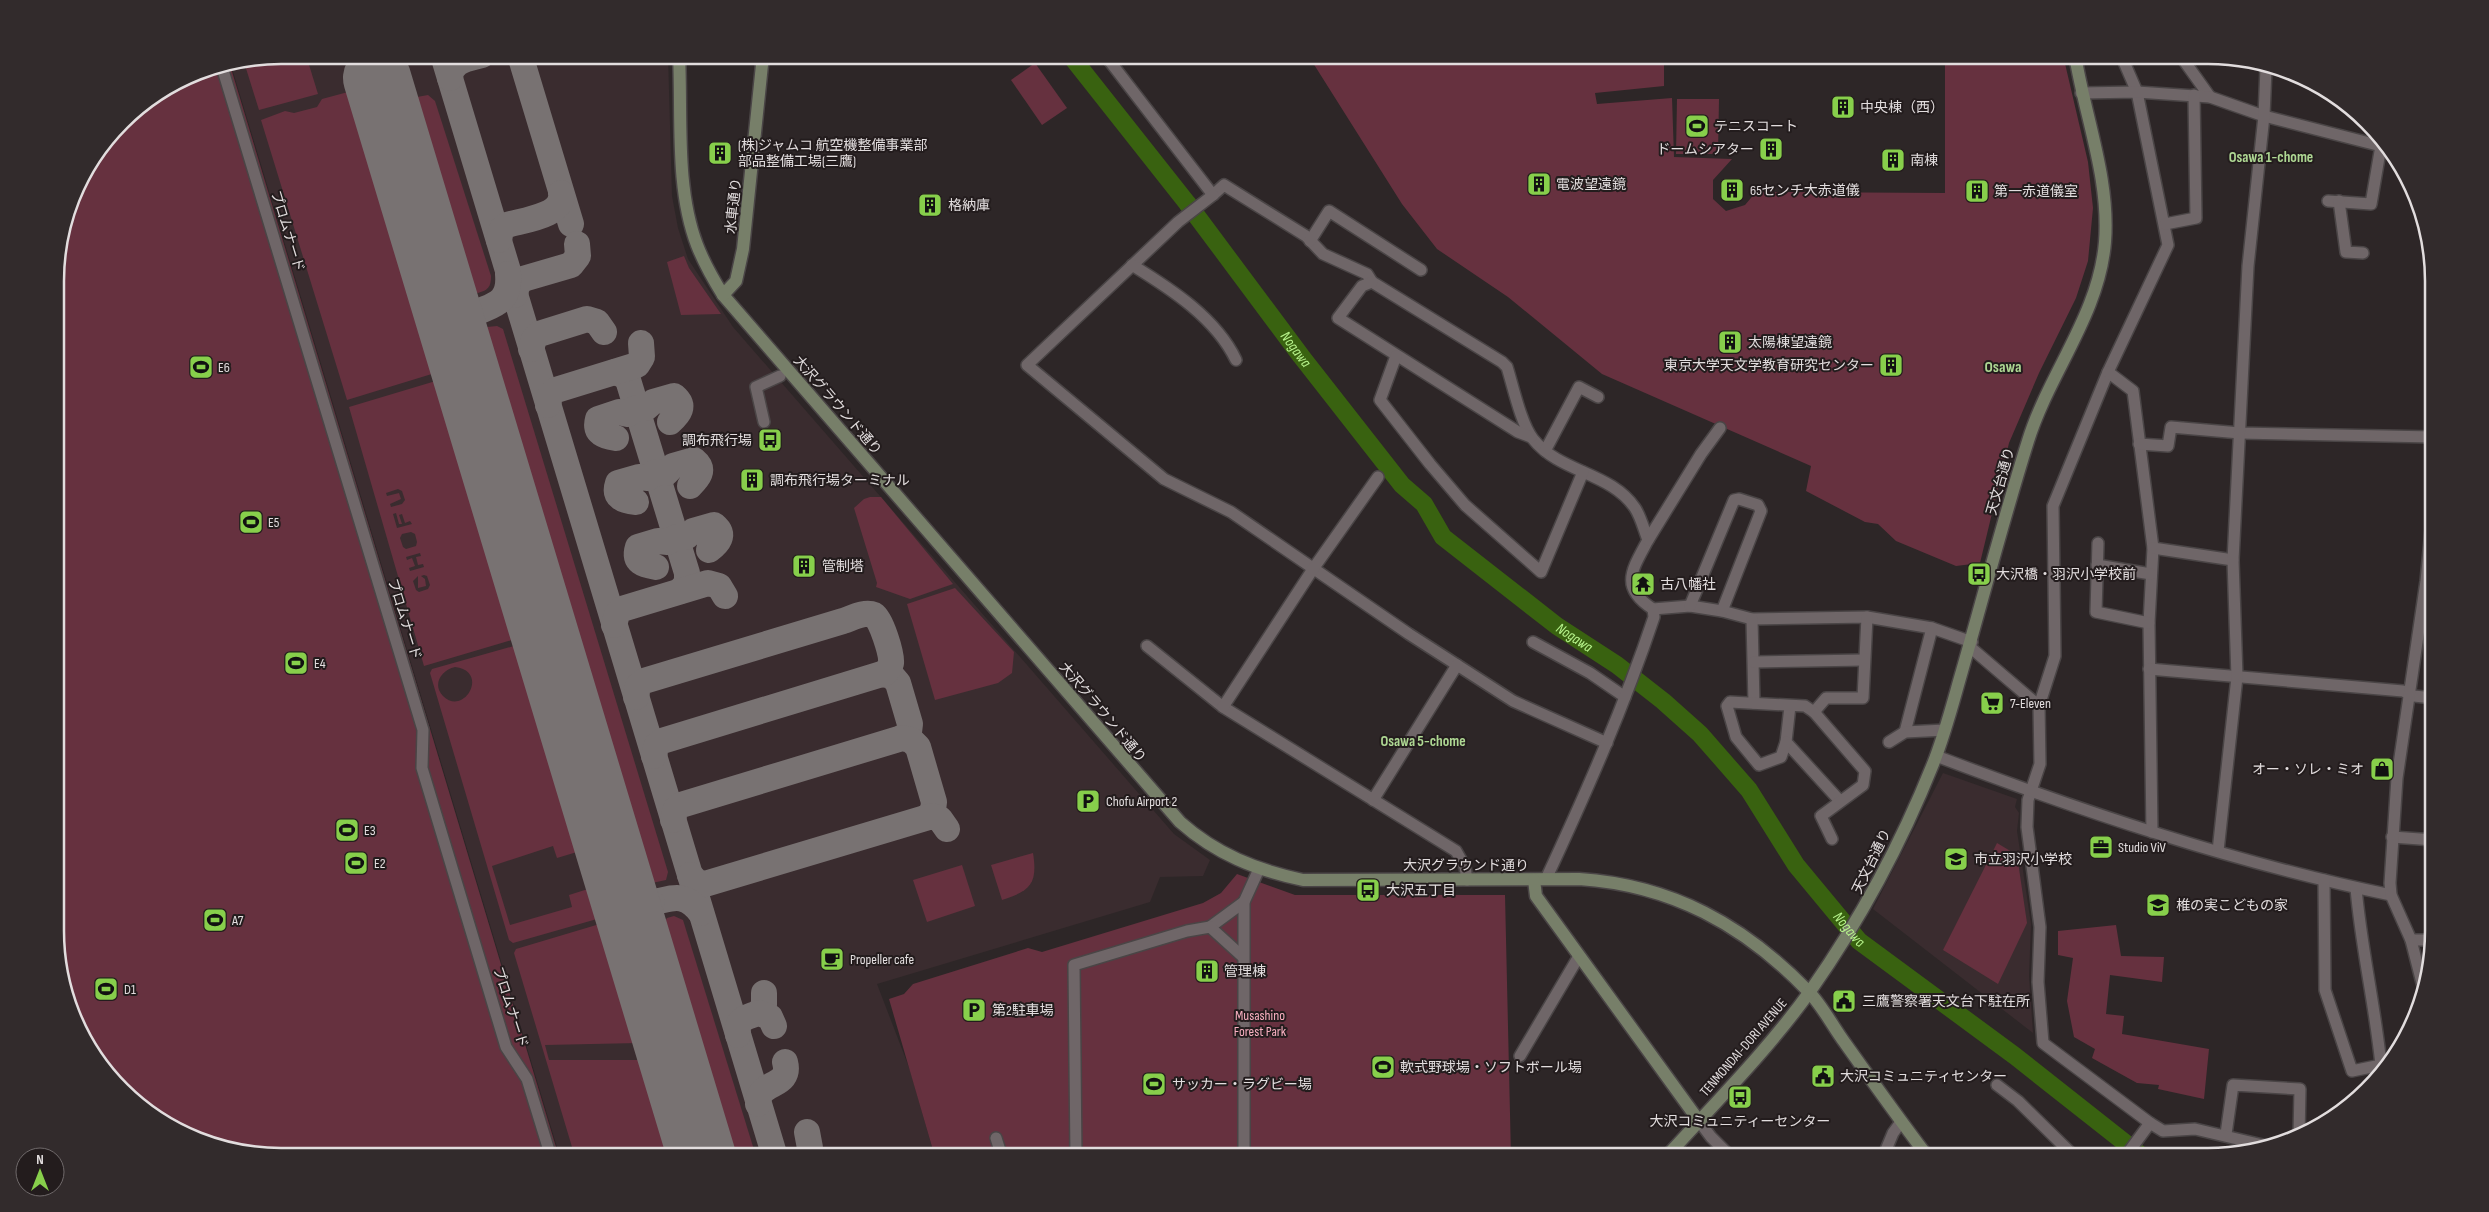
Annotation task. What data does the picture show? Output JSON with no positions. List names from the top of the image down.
{
  "streets": {
    "street": [
      "水車通り",
      "プロムナード",
      "大沢グラウンド通り",
      "天文台通り",
      "TENMONDAI-DORI AVENUE"
    ]
  },
  "crossings": [
    ["水車通り", "大沢グラウンド通り"],
    ["大沢グラウンド通り", "TENMONDAI-DORI AVENUE"],
    ["天文台通り", "TENMONDAI-DORI AVENUE"]
  ],
  "districts": ["Osawa 1-chome", "Osawa", "Osawa 5-chome"],
  "water": ["Nogawa"],
  "parks": ["Musashino Forest Park"],
  "places": {
    "building": [
      "中央棟（西）",
      "ドームシアター",
      "(株)ジャムコ 航空機整備事業部 部品整備工場(三鷹)",
      "南棟",
      "電波望遠鏡",
      "65センチ大赤道儀",
      "第一赤道儀室",
      "格納庫",
      "太陽棟望遠鏡",
      "東京大学天文学教育研究センター",
      "調布飛行場ターミナル",
      "管制塔",
      "管理棟"
    ],
    "sports": [
      "テニスコート",
      "E6",
      "E5",
      "E4",
      "E3",
      "E2",
      "A7",
      "D1",
      "軟式野球場・ソフトボール場",
      "サッカー・ラグビー場"
    ],
    "bus stop": [
      "調布飛行場",
      "大沢橋・羽沢小学校前",
      "大沢五丁目",
      "大沢コミュニティーセンター"
    ],
    "temple": ["古八幡社"],
    "supermarket": ["7-Eleven"],
    "shop": ["オー・ソレ・ミオ"],
    "parking": ["Chofu Airport 2", "第2駐車場"],
    "office": ["Studio ViV"],
    "school or university": ["市立羽沢小学校", "椎の実こどもの家"],
    "cafe": ["Propeller cafe"],
    "public building": ["三鷹警察署天文台下駐在所", "大沢コミュニティセンター"]
  },
  "north": "top"
}
